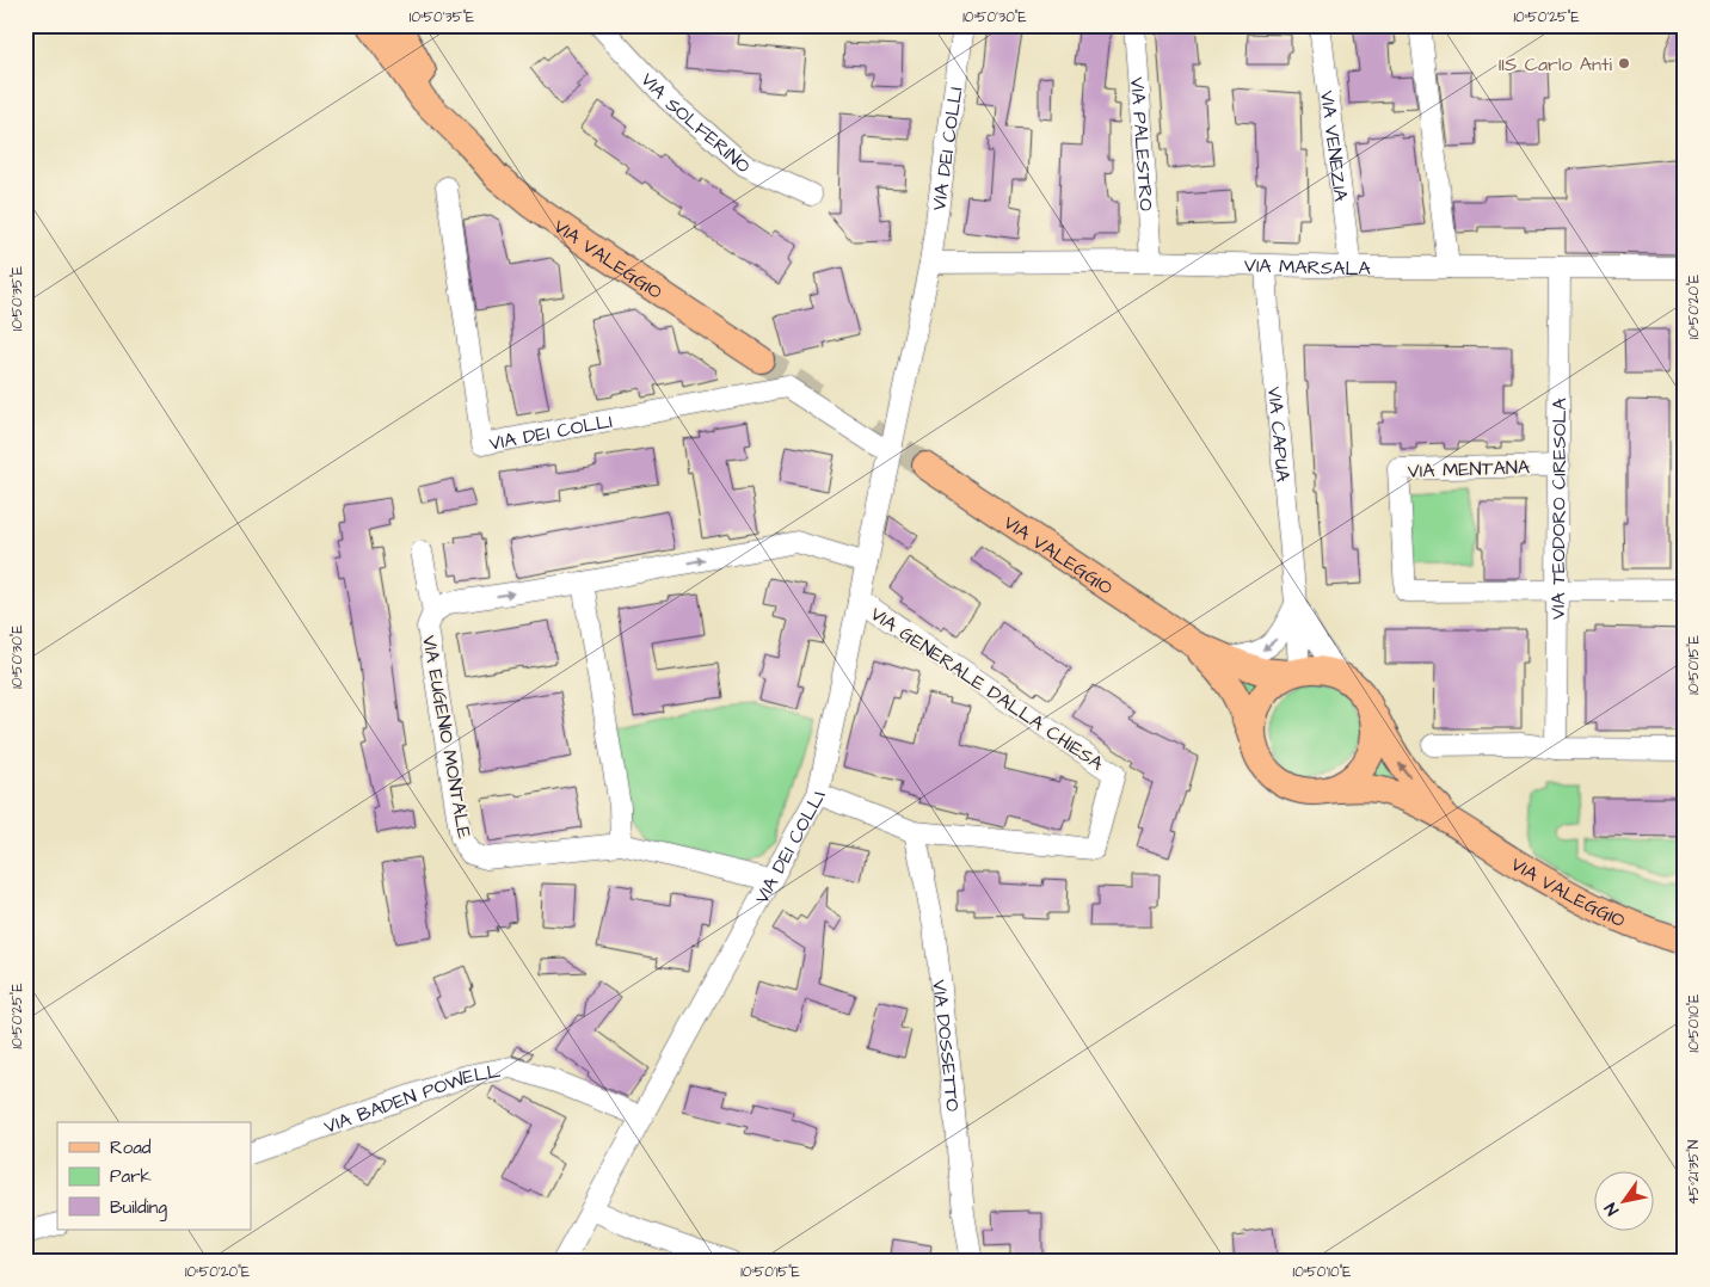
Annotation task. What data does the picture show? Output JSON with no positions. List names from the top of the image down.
{
  "streets": {
    "main road": ["VIA VALEGGIO"],
    "street": [
      "VIA SOLFERINO",
      "VIA PALESTRO",
      "VIA VENEZIA",
      "VIA DEI COLLI",
      "VIA MARSALA",
      "VIA CAPUA",
      "VIA MENTANA",
      "VIA TEODORO CIRESOLA",
      "VIA GENERALE DALLA CHIESA",
      "VIA EUGENIO MONTALE",
      "VIA DOSSETTO",
      "VIA BADEN POWELL"
    ]
  },
  "crossings": [
    ["VIA PALESTRO", "VIA MARSALA"],
    ["VIA VENEZIA", "VIA MARSALA"],
    ["VIA DEI COLLI", "VIA MARSALA"],
    ["VIA DEI COLLI", "VIA GENERALE DALLA CHIESA"],
    ["VIA DEI COLLI", "VIA EUGENIO MONTALE"],
    ["VIA DEI COLLI", "VIA BADEN POWELL"],
    ["VIA VALEGGIO", "VIA CAPUA"],
    ["VIA MARSALA", "VIA CAPUA"],
    ["VIA MARSALA", "VIA TEODORO CIRESOLA"],
    ["VIA MENTANA", "VIA TEODORO CIRESOLA"],
    ["VIA GENERALE DALLA CHIESA", "VIA DOSSETTO"]
  ],
  "places": ["IIS Carlo Anti"],
  "legend": ["Road", "Park", "Building"],
  "north": "bottom left",
  "coordinates": [
    "10°50'35\"E",
    "10°50'30\"E",
    "10°50'25\"E",
    "10°50'20\"E",
    "10°50'15\"E",
    "10°50'10\"E",
    "45°21'35\"N"
  ]
}
